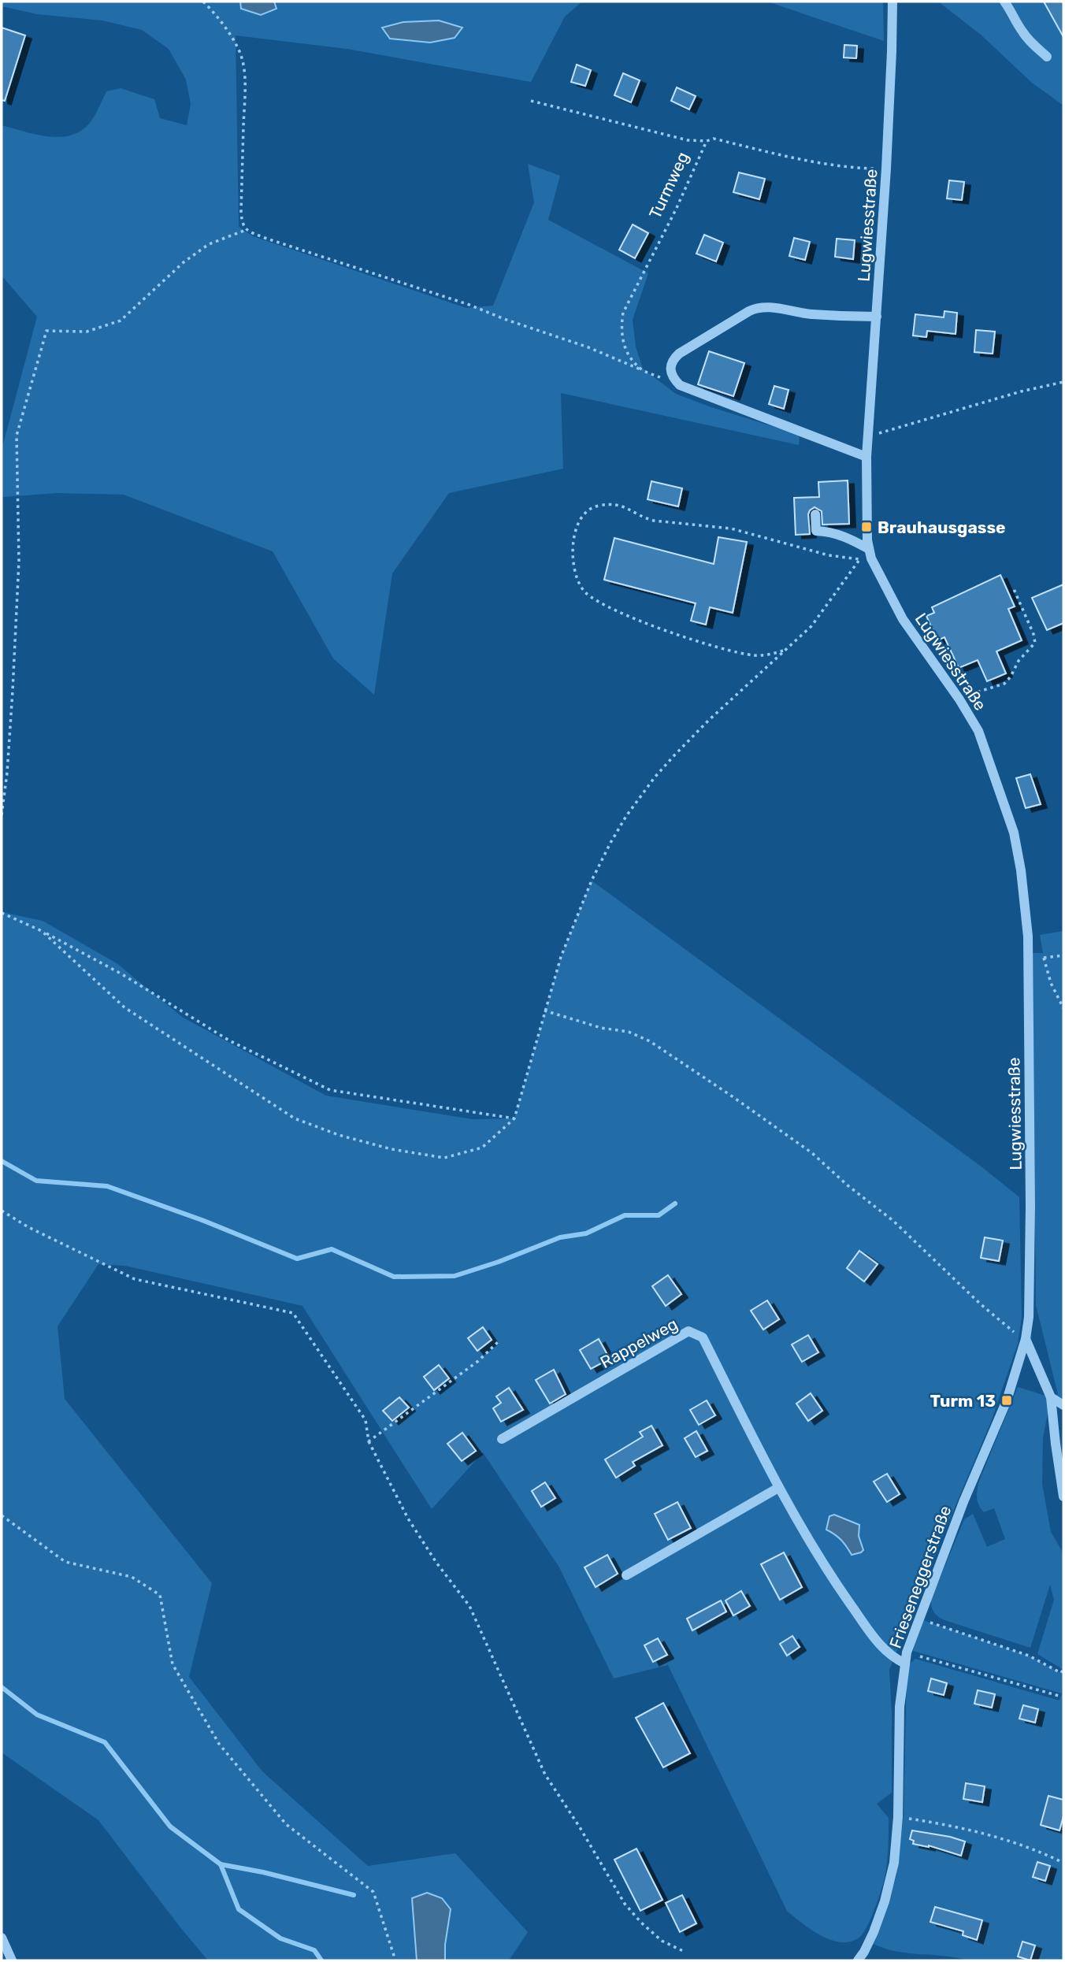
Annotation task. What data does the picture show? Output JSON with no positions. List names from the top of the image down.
{
  "streets": {
    "street": ["Lugwiesstraße", "Rappelweg", "Frieseneggerstraße"],
    "path": ["Turmweg"]
  },
  "crossings": [
    ["Turmweg", "Lugwiesstraße"],
    ["Lugwiesstraße", "Frieseneggerstraße"],
    ["Rappelweg", "Frieseneggerstraße"]
  ],
  "places": {
    "transit": ["Brauhausgasse", "Turm 13"]
  }
}
